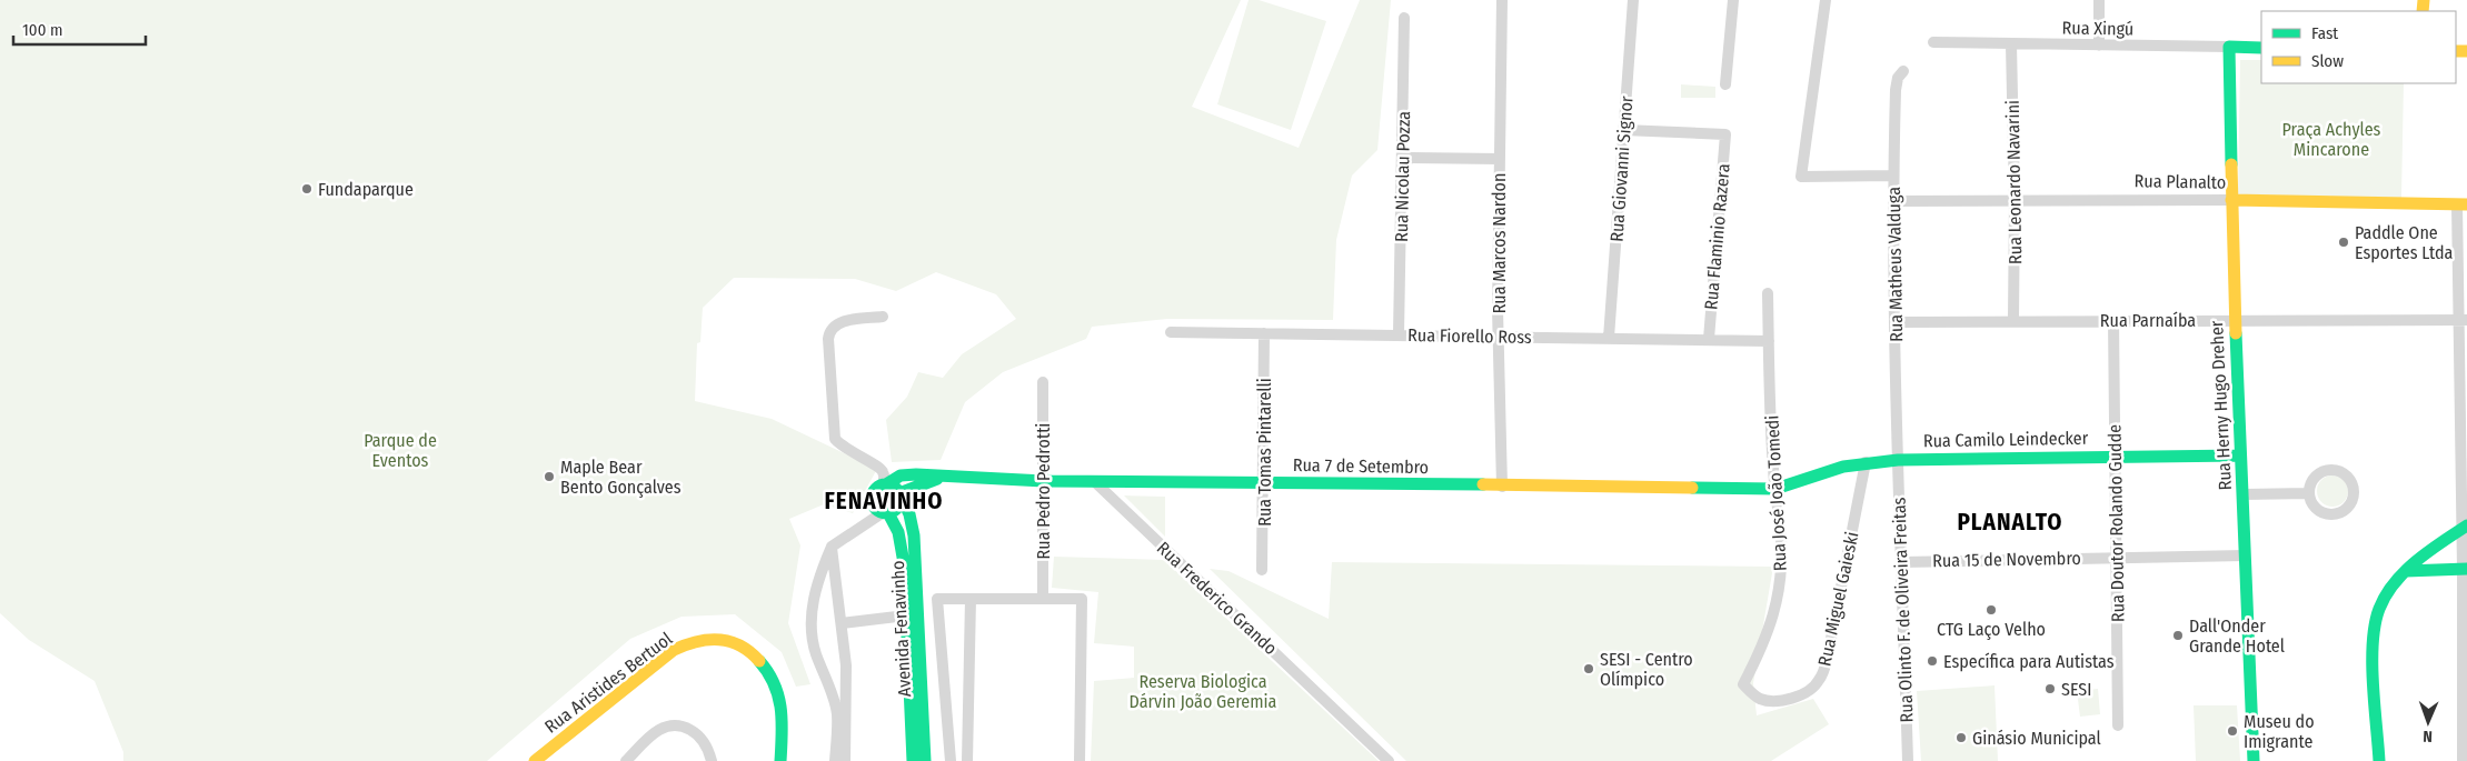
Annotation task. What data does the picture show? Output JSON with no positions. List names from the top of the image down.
{
  "streets": {
    "street": [
      "Rua Xingú",
      "Rua Giovanni Signor",
      "Rua Nicolau Pozza",
      "Rua Planalto",
      "Rua Leonardo Navarini",
      "Rua Flaminio Razera",
      "Rua Marcos Nardon",
      "Rua Matheus Valduga",
      "Rua Parnaíba",
      "Rua Fiorello Ross",
      "Rua Herny Hugo Dreher",
      "Rua Camilo Leindecker",
      "Rua Tomas Pintarelli",
      "Rua 7 de Setembro",
      "Rua Pedro Pedrotti",
      "Rua José João Tomedi",
      "Rua Doutor Rolando Gudde",
      "Rua 15 de Novembro",
      "Rua Frederico Grando",
      "Rua Miguel Gaieski",
      "Rua Olinto F. de Oliveira Freitas",
      "Avenida Fenavinho",
      "Rua Aristides Bertuol"
    ]
  },
  "crossings": [
    ["Rua Xingú", "Rua Leonardo Navarini"],
    ["Rua Xingú", "Rua Herny Hugo Dreher"],
    ["Rua Giovanni Signor", "Rua Flaminio Razera"],
    ["Rua Giovanni Signor", "Rua Fiorello Ross"],
    ["Rua Nicolau Pozza", "Rua Fiorello Ross"],
    ["Rua Planalto", "Rua Leonardo Navarini"],
    ["Rua Planalto", "Rua Matheus Valduga"],
    ["Rua Planalto", "Rua Herny Hugo Dreher"],
    ["Rua Leonardo Navarini", "Rua Parnaíba"],
    ["Rua Flaminio Razera", "Rua Fiorello Ross"],
    ["Rua Marcos Nardon", "Rua Fiorello Ross"],
    ["Rua Marcos Nardon", "Rua 7 de Setembro"],
    ["Rua Matheus Valduga", "Rua Parnaíba"],
    ["Rua Matheus Valduga", "Rua Camilo Leindecker"],
    ["Rua Matheus Valduga", "Rua Olinto F. de Oliveira Freitas"],
    ["Rua Parnaíba", "Rua Herny Hugo Dreher"],
    ["Rua Parnaíba", "Rua Doutor Rolando Gudde"],
    ["Rua Fiorello Ross", "Rua Tomas Pintarelli"],
    ["Rua Fiorello Ross", "Rua José João Tomedi"],
    ["Rua Herny Hugo Dreher", "Rua Camilo Leindecker"],
    ["Rua Herny Hugo Dreher", "Rua 15 de Novembro"],
    ["Rua Camilo Leindecker", "Rua 7 de Setembro"],
    ["Rua Camilo Leindecker", "Rua José João Tomedi"],
    ["Rua Camilo Leindecker", "Rua Doutor Rolando Gudde"],
    ["Rua Camilo Leindecker", "Rua Miguel Gaieski"],
    ["Rua Camilo Leindecker", "Rua Olinto F. de Oliveira Freitas"],
    ["Rua Tomas Pintarelli", "Rua 7 de Setembro"],
    ["Rua 7 de Setembro", "Rua Pedro Pedrotti"],
    ["Rua 7 de Setembro", "Rua José João Tomedi"],
    ["Rua 7 de Setembro", "Rua Frederico Grando"],
    ["Rua 7 de Setembro", "Avenida Fenavinho"],
    ["Rua José João Tomedi", "Rua Miguel Gaieski"],
    ["Rua Doutor Rolando Gudde", "Rua 15 de Novembro"],
    ["Rua 15 de Novembro", "Rua Olinto F. de Oliveira Freitas"]
  ],
  "districts": ["FENAVINHO", "PLANALTO"],
  "parks": ["Praça Achyles Mincarone", "Parque de Eventos", "Reserva Biologica Dárvin João Geremia"],
  "places": [
    "Fundaparque",
    "Paddle One Esportes Ltda",
    "Maple Bear Bento Gonçalves",
    "CTG Laço Velho",
    "Dall'Onder Grande Hotel",
    "Específica para Autistas",
    "SESI - Centro Olímpico",
    "SESI",
    "Museu do Imigrante",
    "Ginásio Municipal"
  ],
  "legend": ["Fast", "Slow"],
  "scale_bar": "100 m",
  "north": "bottom"
}
